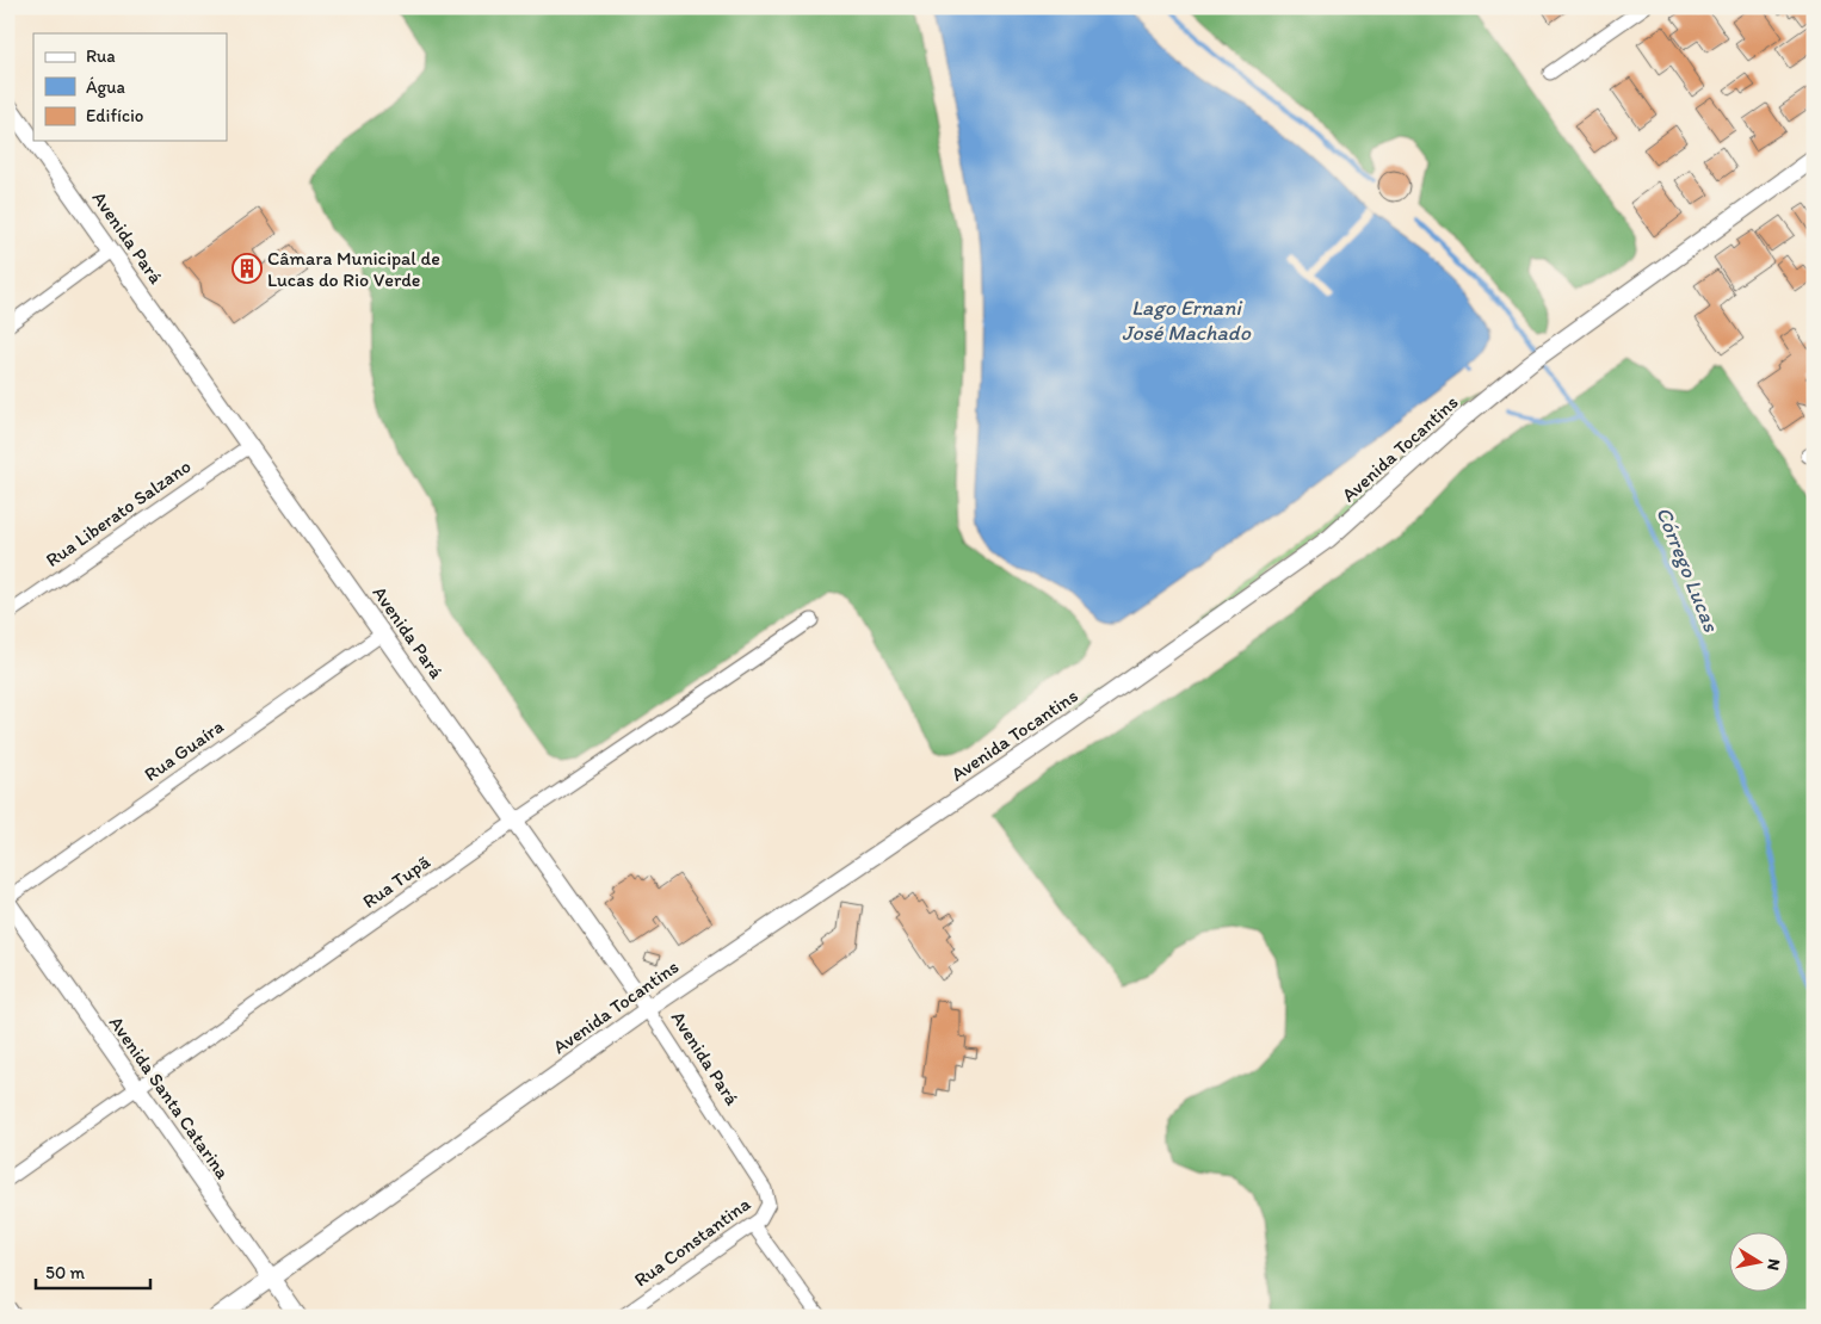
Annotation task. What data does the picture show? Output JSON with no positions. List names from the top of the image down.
{
  "streets": {
    "street": [
      "Avenida Pará",
      "Avenida Tocantins",
      "Rua Liberato Salzano",
      "Rua Guaíra",
      "Rua Tupã",
      "Avenida Santa Catarina",
      "Rua Constantina"
    ]
  },
  "crossings": [
    ["Avenida Pará", "Avenida Tocantins"],
    ["Avenida Pará", "Rua Liberato Salzano"],
    ["Avenida Pará", "Rua Guaíra"],
    ["Avenida Pará", "Rua Tupã"],
    ["Avenida Pará", "Rua Constantina"],
    ["Avenida Tocantins", "Avenida Santa Catarina"],
    ["Rua Guaíra", "Avenida Santa Catarina"],
    ["Rua Tupã", "Avenida Santa Catarina"]
  ],
  "water": ["Lago Ernani José Machado", "Córrego Lucas"],
  "places": {
    "building": ["Câmara Municipal de Lucas do Rio Verde"]
  },
  "legend": ["Rua", "Água", "Edifício"],
  "scale_bar": "50 m",
  "north": "right"
}
